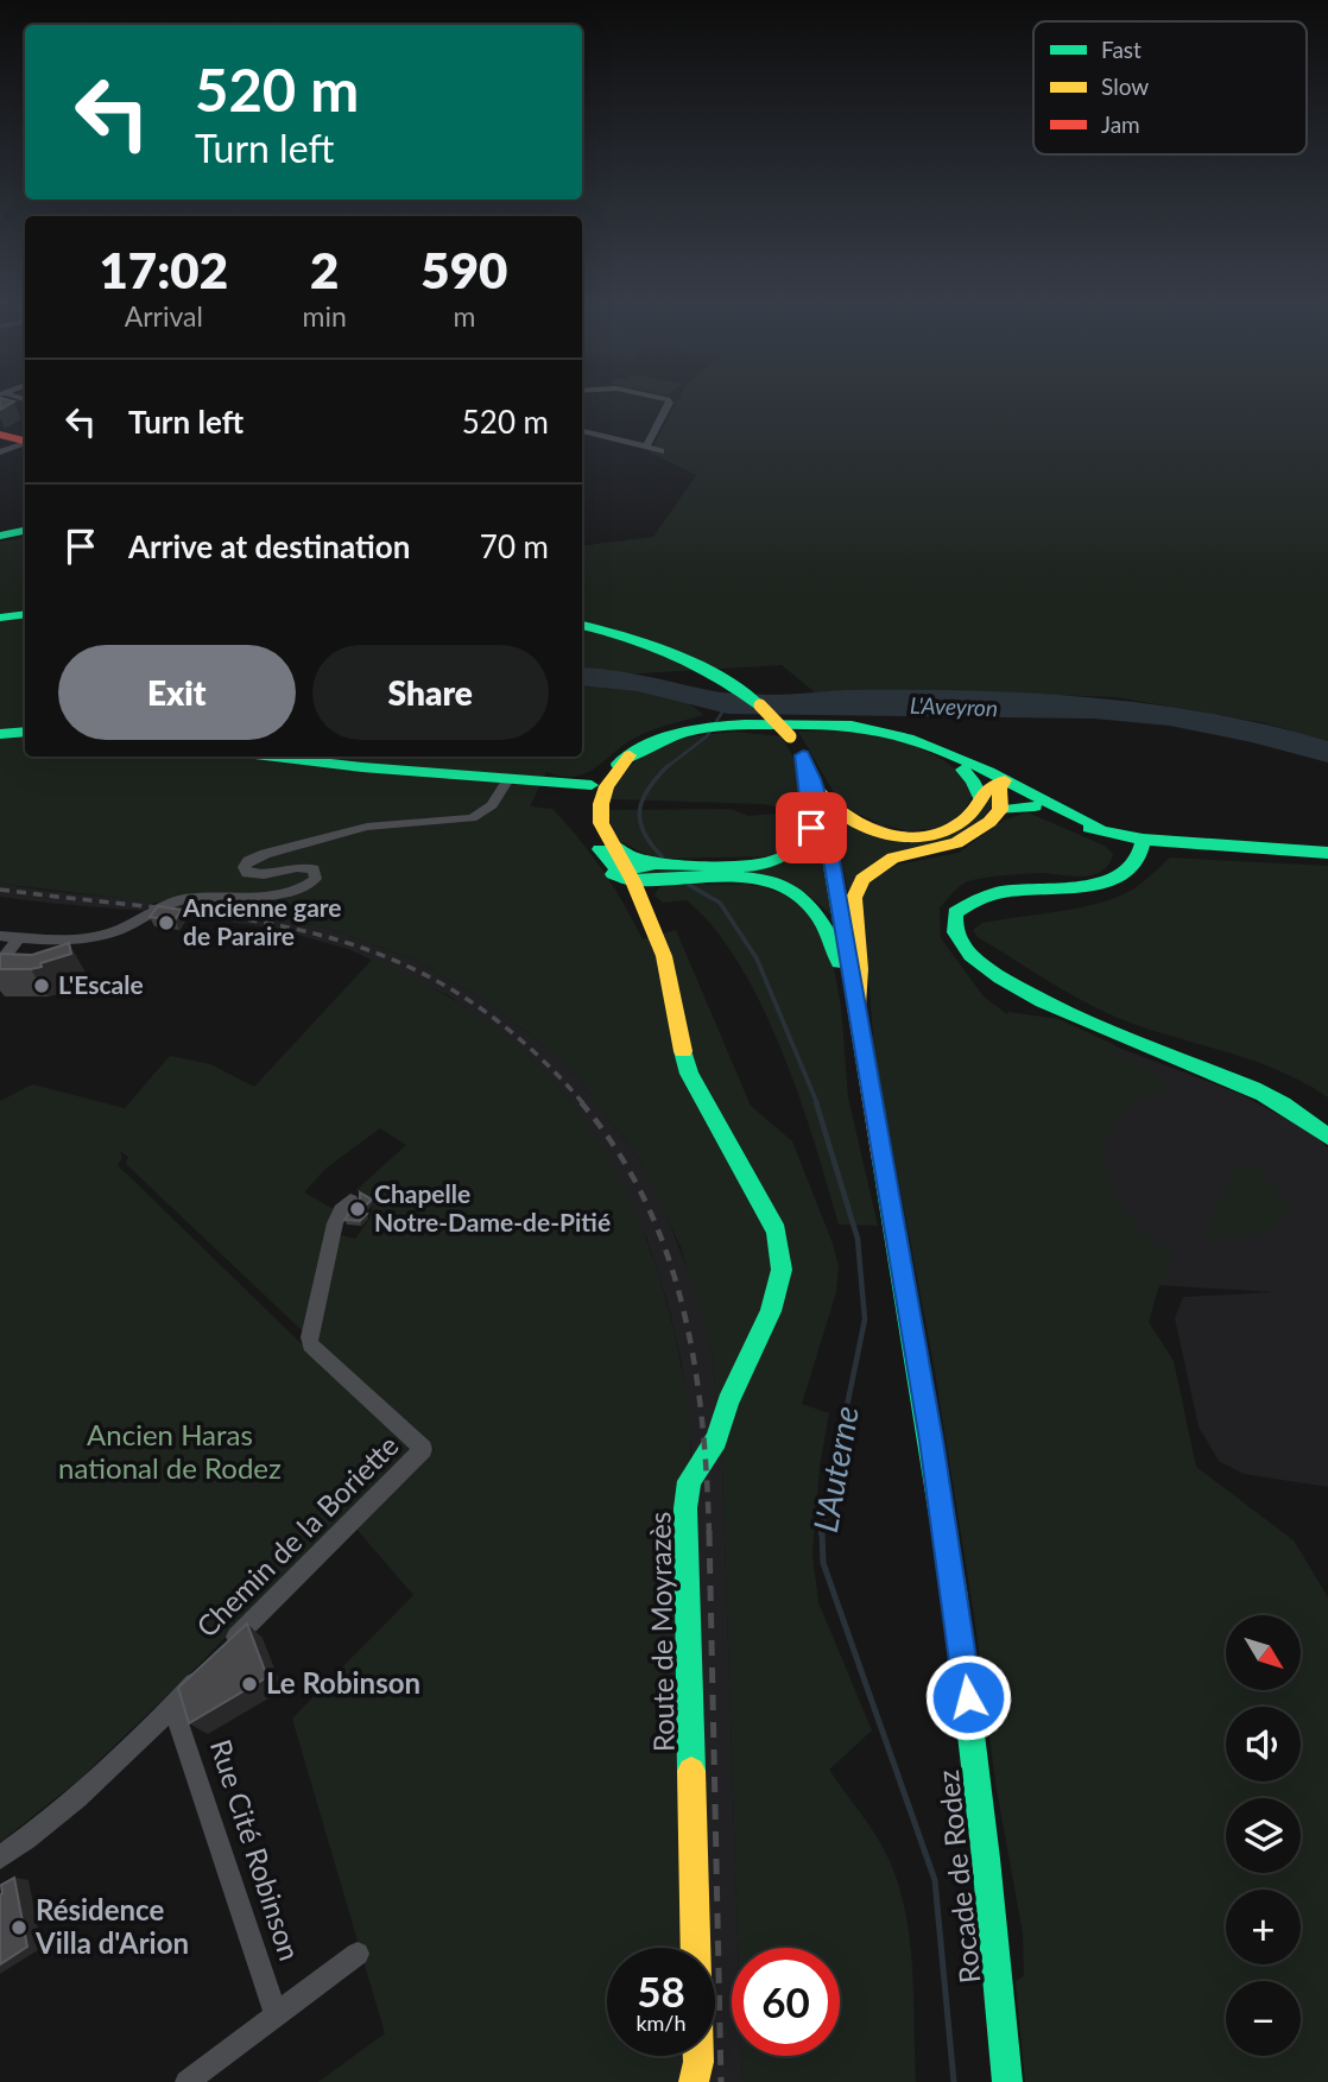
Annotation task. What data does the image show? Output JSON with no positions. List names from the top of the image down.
{
  "streets": {
    "main road": ["Route de Moyrazès", "Rocade de Rodez"],
    "street": ["Chemin de la Boriette", "Rue Cité Robinson"]
  },
  "crossings": [
    ["Chemin de la Boriette", "Rue Cité Robinson"]
  ],
  "water": ["L'Aveyron", "L'Auterne"],
  "parks": ["Ancien Haras national de Rodez"],
  "places": [
    "Ancienne gare de Paraire",
    "L'Escale",
    "Chapelle Notre-Dame-de-Pitié",
    "Le Robinson",
    "Résidence Villa d'Arion"
  ],
  "legend": ["Fast", "Slow", "Jam"],
  "north": "bottom right",
  "page": {
    "turn": ["520 m", "Turn left"],
    "eta": [
      "17:02",
      "Arrival",
      "2",
      "min",
      "590",
      "m"
    ],
    "list": [
      {
        "name": "Turn left",
        "value": "520 m"
      },
      {
        "name": "Arrive at destination",
        "value": "70 m"
      }
    ],
    "buttons": ["Exit", "Share"],
    "map_buttons": ["+", "−"],
    "speed": "58 km/h",
    "limit": "60"
  }
}
